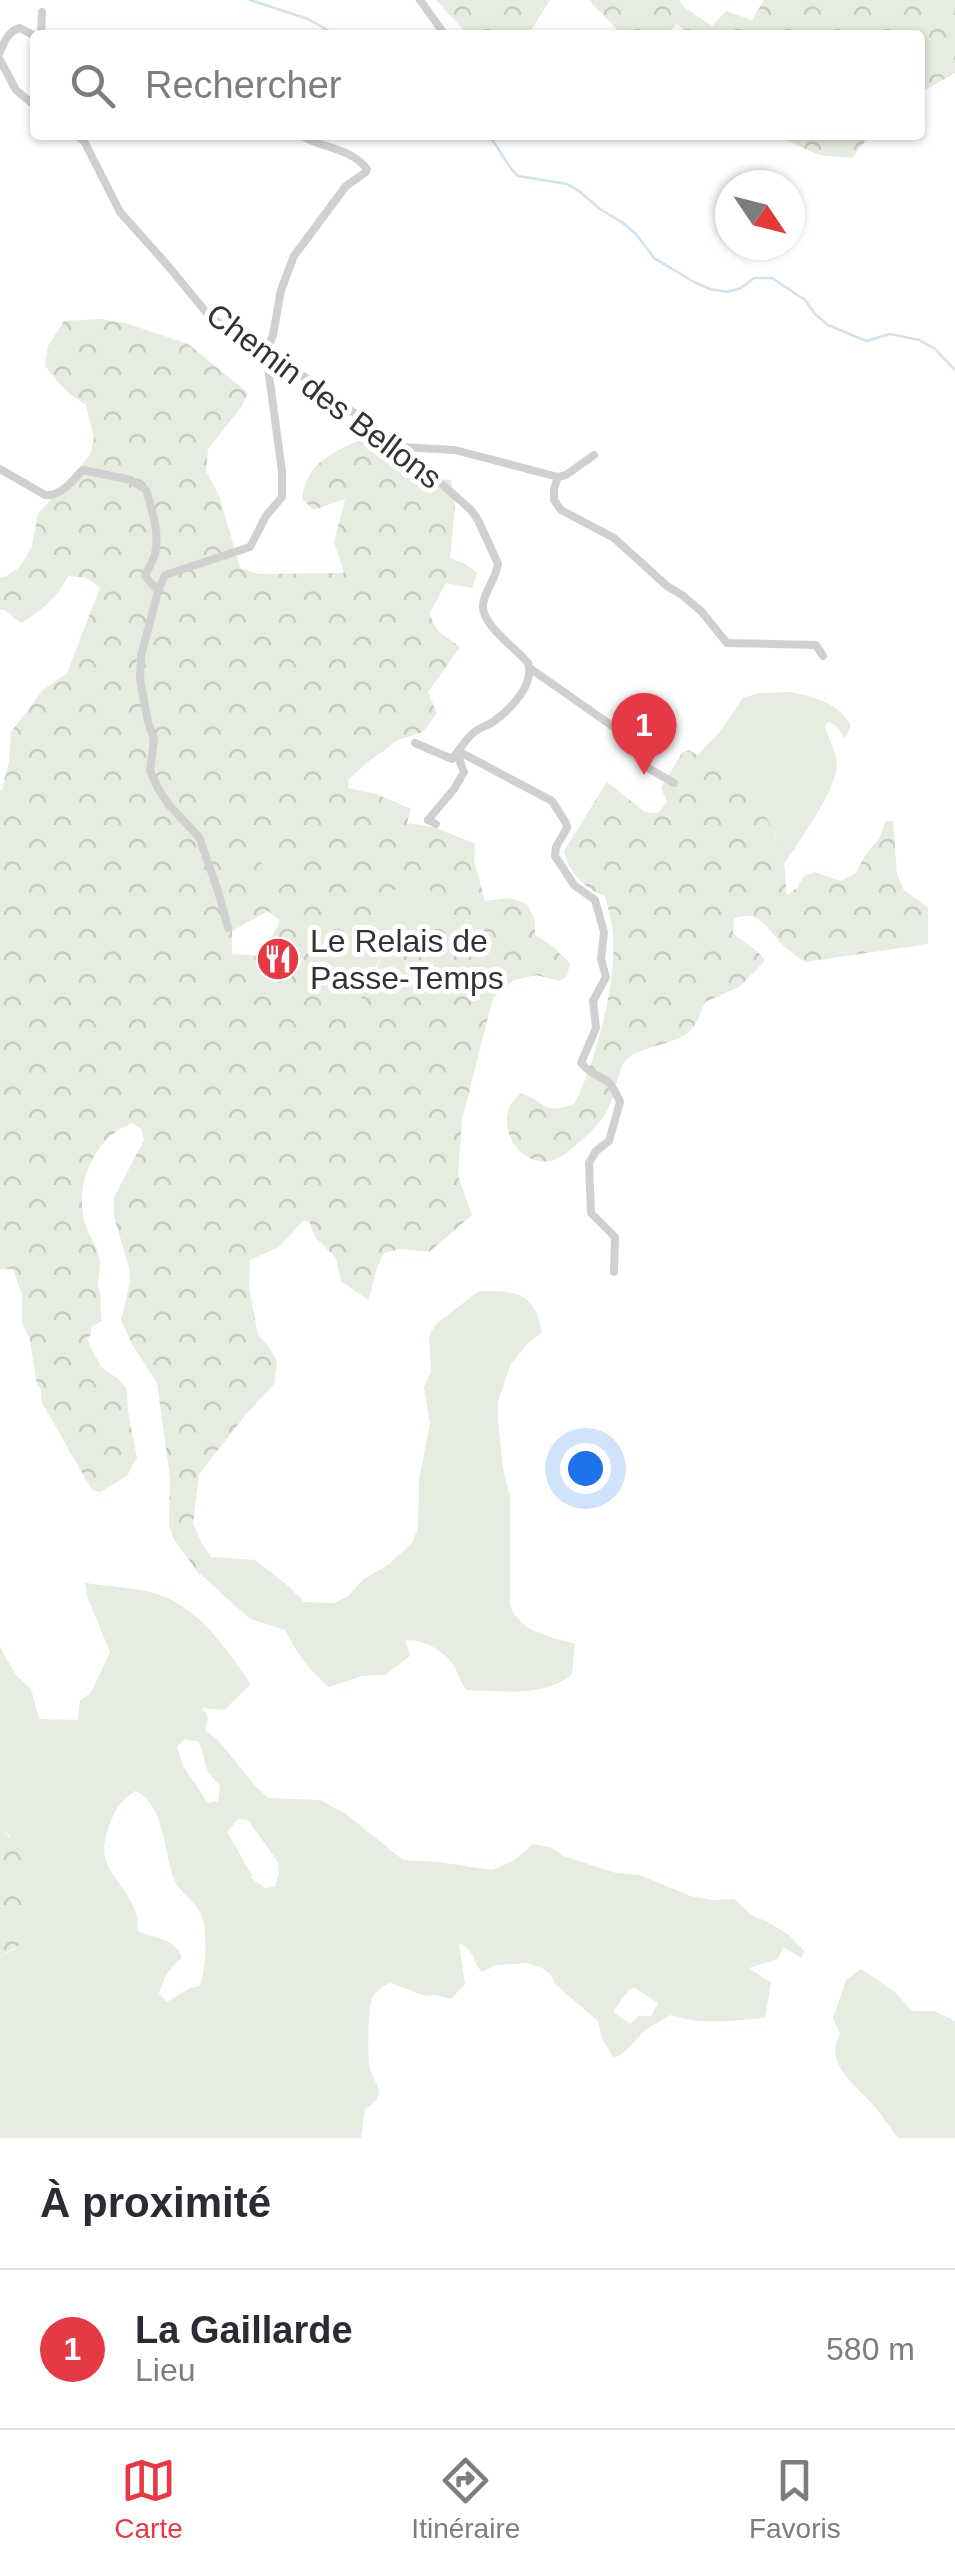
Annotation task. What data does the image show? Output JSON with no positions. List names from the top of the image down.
{
  "streets": {
    "street": ["Chemin des Bellons"]
  },
  "places": {
    "restaurant": ["Le Relais de Passe-Temps"]
  },
  "north": "bottom right",
  "page": {
    "search": "Rechercher",
    "pins": "1",
    "heading": "À proximité",
    "list": [
      {
        "mark": "1",
        "name": "La Gaillarde",
        "note": "Lieu",
        "value": "580 m"
      }
    ],
    "nav": ["Carte", "Itinéraire", "Favoris"]
  }
}
